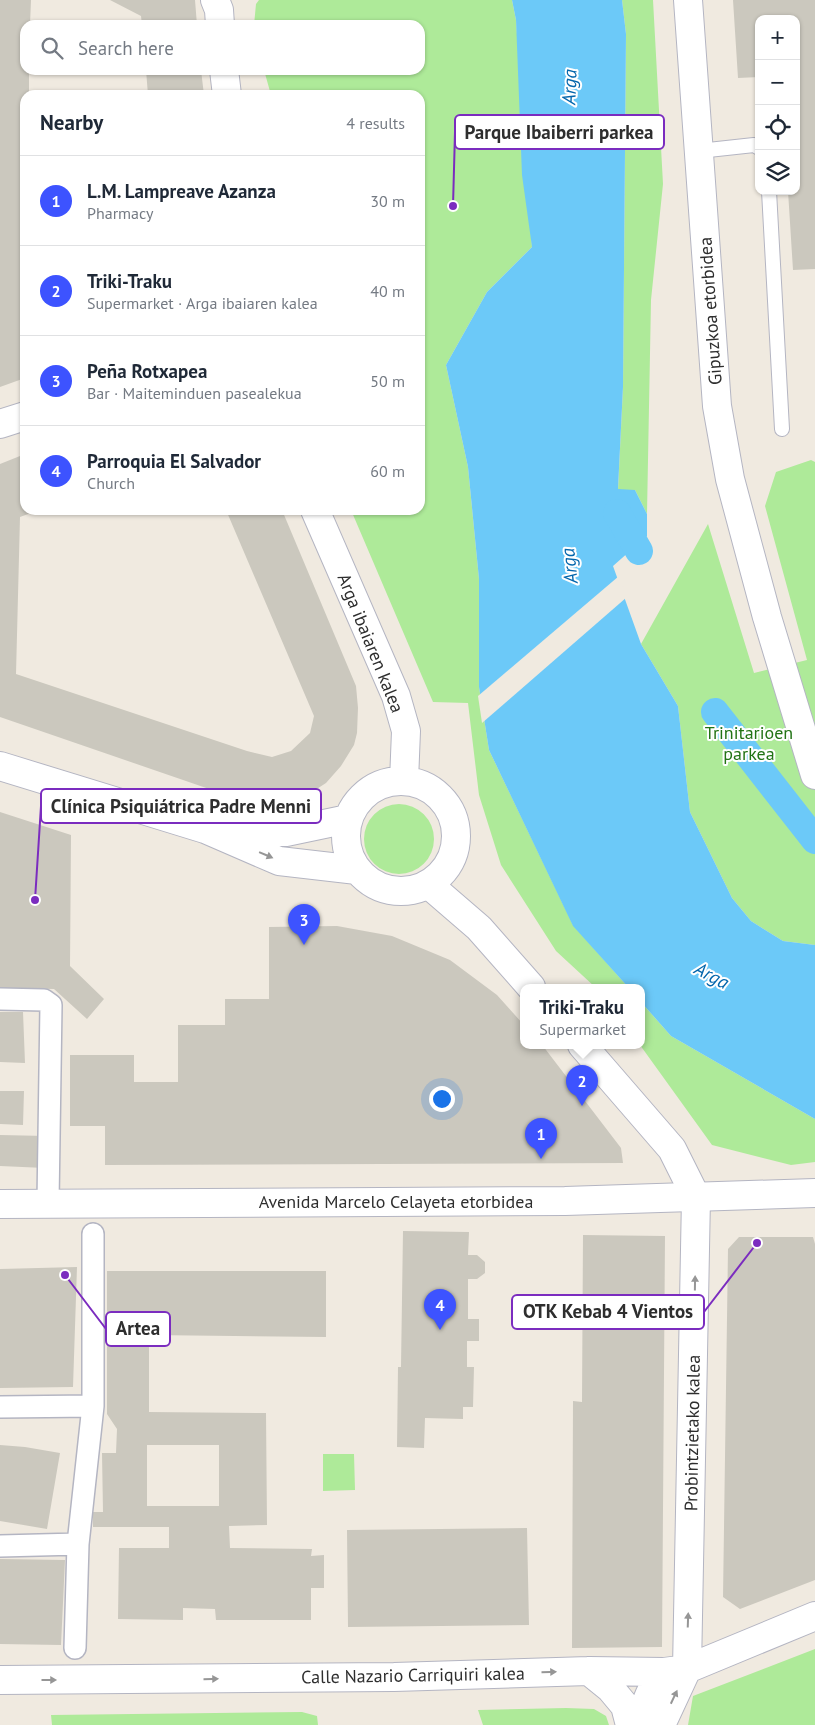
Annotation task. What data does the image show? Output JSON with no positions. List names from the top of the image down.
{
  "streets": {
    "street": [
      "Gipuzkoa etorbidea",
      "Arga ibaiaren kalea",
      "Avenida Marcelo Celayeta etorbidea",
      "Probintzietako kalea",
      "Calle Nazario Carriquiri kalea"
    ]
  },
  "crossings": [
    ["Avenida Marcelo Celayeta etorbidea", "Probintzietako kalea"],
    ["Probintzietako kalea", "Calle Nazario Carriquiri kalea"]
  ],
  "one_way": ["Probintzietako kalea", "Calle Nazario Carriquiri kalea"],
  "water": ["Arga"],
  "parks": ["Trinitarioen parkea"],
  "places": [
    "Parque Ibaiberri parkea",
    "Clínica Psiquiátrica Padre Menni",
    "OTK Kebab 4 Vientos",
    "Artea"
  ],
  "page": {
    "map_buttons": ["+", "−"],
    "search": "Search here",
    "heading": ["Nearby", "4 results"],
    "list": [
      {
        "mark": "1",
        "name": "L.M. Lampreave Azanza",
        "note": "Pharmacy",
        "value": "30 m"
      },
      {
        "mark": "2",
        "name": "Triki-Traku",
        "note": "Supermarket · Arga ibaiaren kalea",
        "value": "40 m"
      },
      {
        "mark": "3",
        "name": "Peña Rotxapea",
        "note": "Bar · Maiteminduen pasealekua",
        "value": "50 m"
      },
      {
        "mark": "4",
        "name": "Parroquia El Salvador",
        "note": "Church",
        "value": "60 m"
      }
    ],
    "pins": [
      "3",
      "2",
      "1",
      "4"
    ],
    "popup": ["Triki-Traku", "Supermarket"]
  }
}
